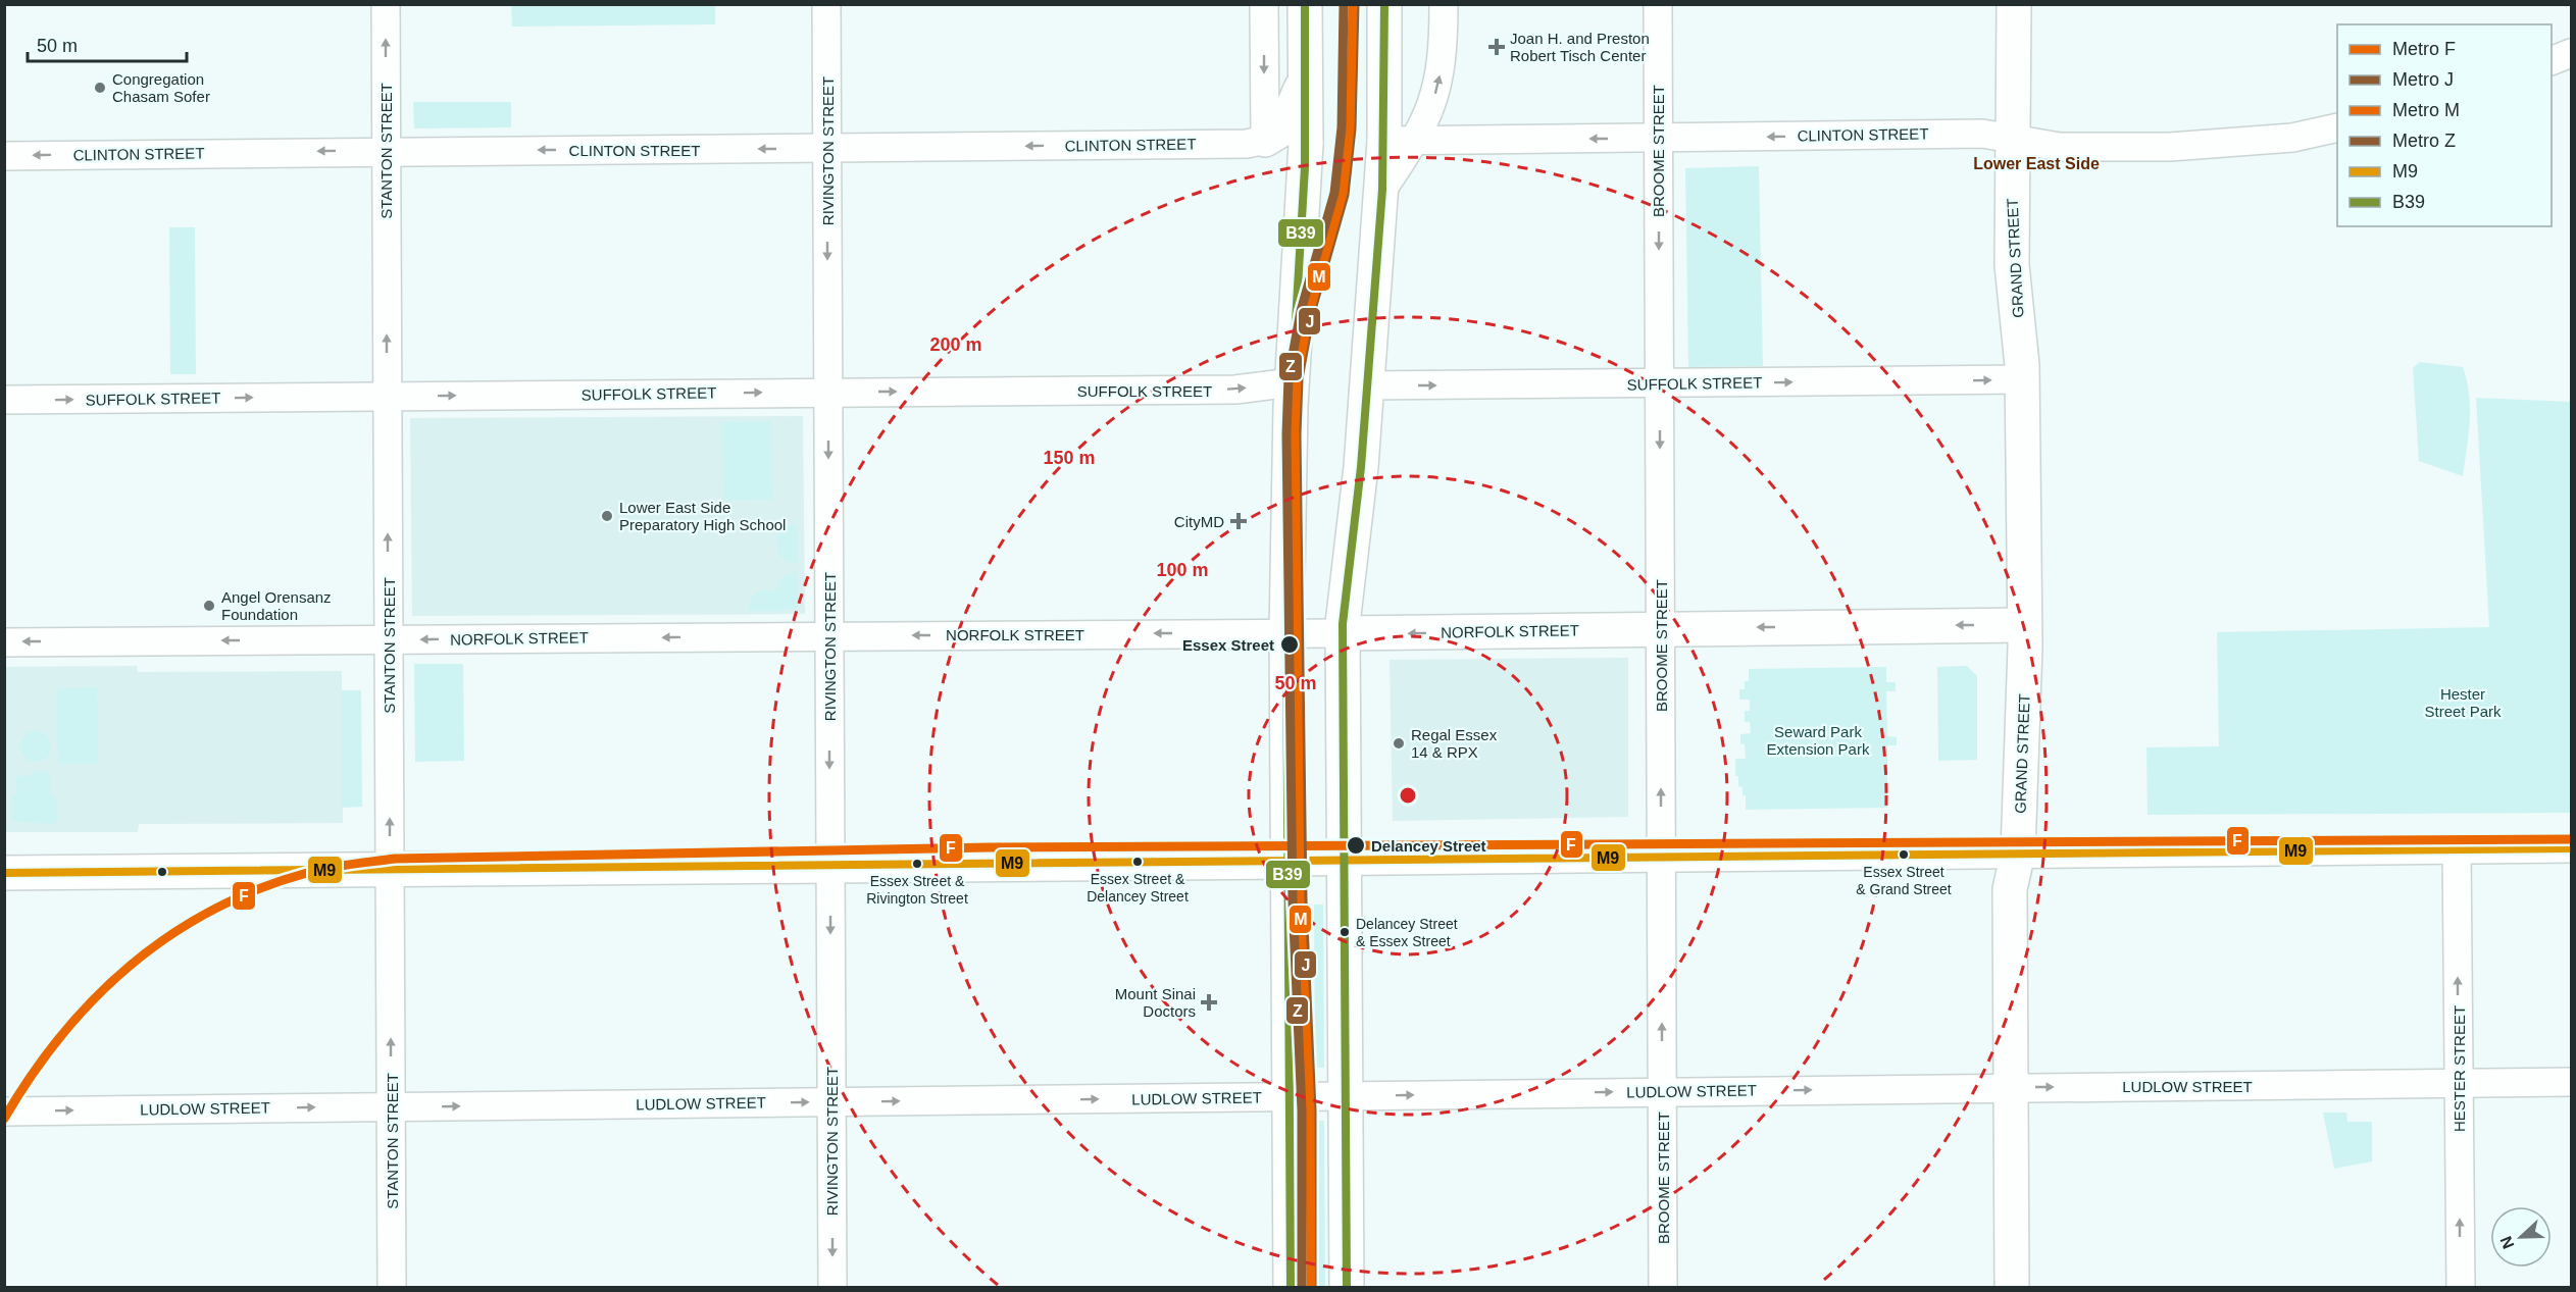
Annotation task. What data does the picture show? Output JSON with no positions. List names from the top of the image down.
{
  "streets": {
    "main road": ["GRAND STREET", "NORFOLK STREET"],
    "street": [
      "CLINTON STREET",
      "STANTON STREET",
      "RIVINGTON STREET",
      "BROOME STREET",
      "SUFFOLK STREET",
      "HESTER STREET",
      "LUDLOW STREET"
    ]
  },
  "crossings": [
    ["CLINTON STREET", "STANTON STREET"],
    ["CLINTON STREET", "RIVINGTON STREET"],
    ["CLINTON STREET", "BROOME STREET"],
    ["CLINTON STREET", "GRAND STREET"],
    ["STANTON STREET", "SUFFOLK STREET"],
    ["STANTON STREET", "NORFOLK STREET"],
    ["STANTON STREET", "LUDLOW STREET"],
    ["RIVINGTON STREET", "SUFFOLK STREET"],
    ["RIVINGTON STREET", "NORFOLK STREET"],
    ["RIVINGTON STREET", "LUDLOW STREET"],
    ["BROOME STREET", "SUFFOLK STREET"],
    ["BROOME STREET", "NORFOLK STREET"],
    ["BROOME STREET", "LUDLOW STREET"],
    ["GRAND STREET", "SUFFOLK STREET"],
    ["GRAND STREET", "NORFOLK STREET"],
    ["GRAND STREET", "LUDLOW STREET"],
    ["HESTER STREET", "LUDLOW STREET"]
  ],
  "one_way": [
    "CLINTON STREET",
    "STANTON STREET",
    "RIVINGTON STREET",
    "SUFFOLK STREET",
    "HESTER STREET"
  ],
  "districts": ["Lower East Side"],
  "parks": ["Hester Street Park", "Seward Park Extension Park"],
  "places": {
    "health": ["Joan H. and Preston Robert Tisch Center", "CityMD", "Mount Sinai Doctors"],
    "other": [
      "Congregation Chasam Sofer",
      "Lower East Side Preparatory High School",
      "Angel Orensanz Foundation",
      "Essex Street",
      "Regal Essex 14 & RPX",
      "Delancey Street",
      "Essex Street & Grand Street",
      "Essex Street & Delancey Street",
      "Essex Street & Rivington Street",
      "Delancey Street & Essex Street"
    ]
  },
  "lines": [
    "metro line J",
    "metro line M",
    "metro line Z",
    "transit line B39",
    "metro line F",
    "transit line M9"
  ],
  "legend": [
    "Metro F",
    "Metro J",
    "Metro M",
    "Metro Z",
    "M9",
    "B39"
  ],
  "scale_bar": "50 m",
  "north": "left",
  "rings": [
    "200 m",
    "150 m",
    "100 m",
    "50 m"
  ]
}
